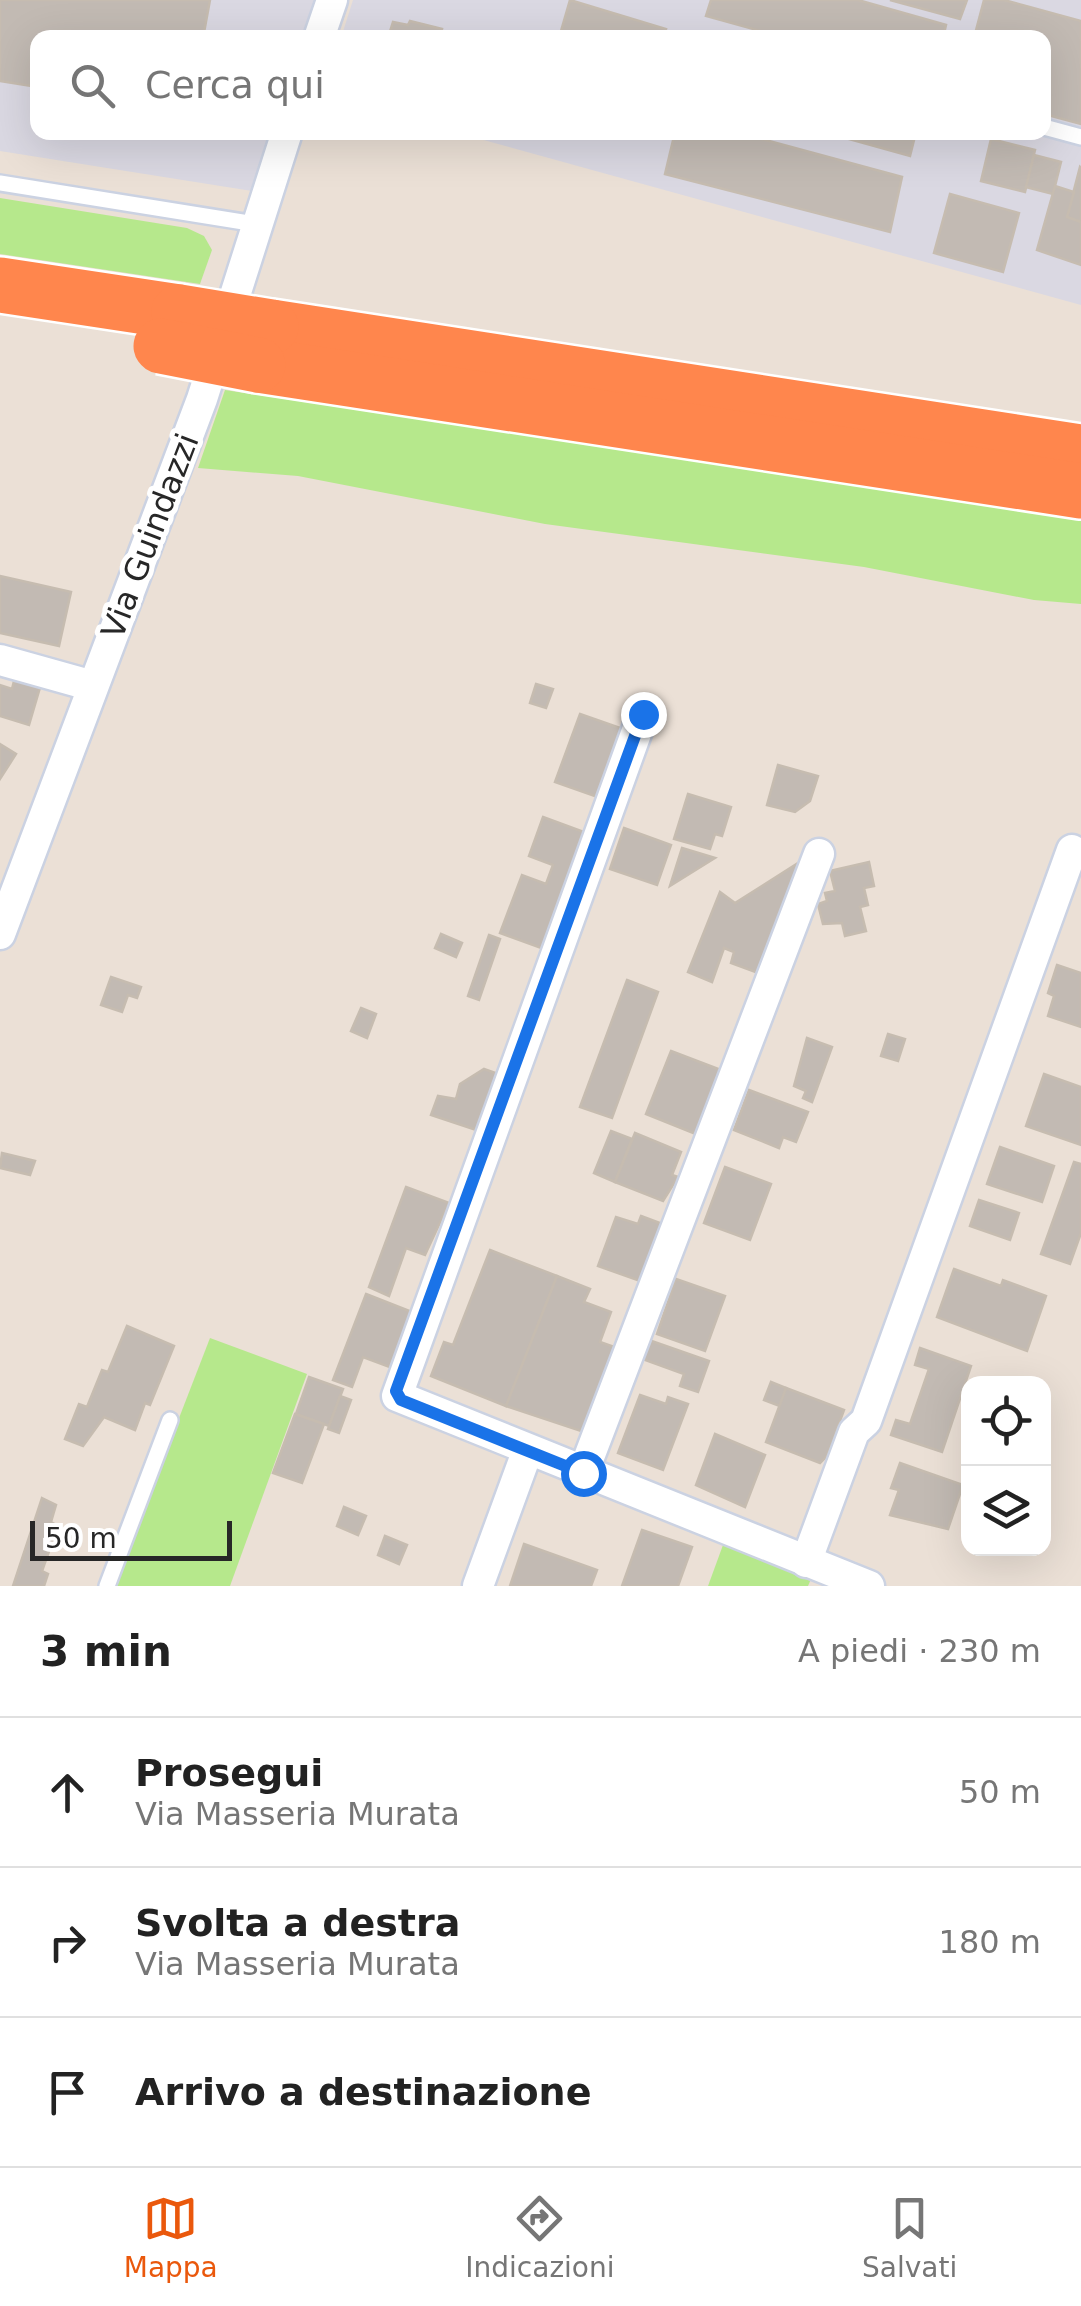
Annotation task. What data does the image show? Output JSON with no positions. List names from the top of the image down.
{
  "streets": {
    "street": ["Via Guindazzi"]
  },
  "scale_bar": "50 m",
  "page": {
    "search": "Cerca qui",
    "scale": "50 m",
    "heading": ["3 min", "A piedi · 230 m"],
    "list": [
      ["Prosegui", "Via Masseria Murata", "50 m"],
      ["Svolta a destra", "Via Masseria Murata", "180 m"],
      "Arrivo a destinazione"
    ],
    "nav": ["Mappa", "Indicazioni", "Salvati"]
  }
}
